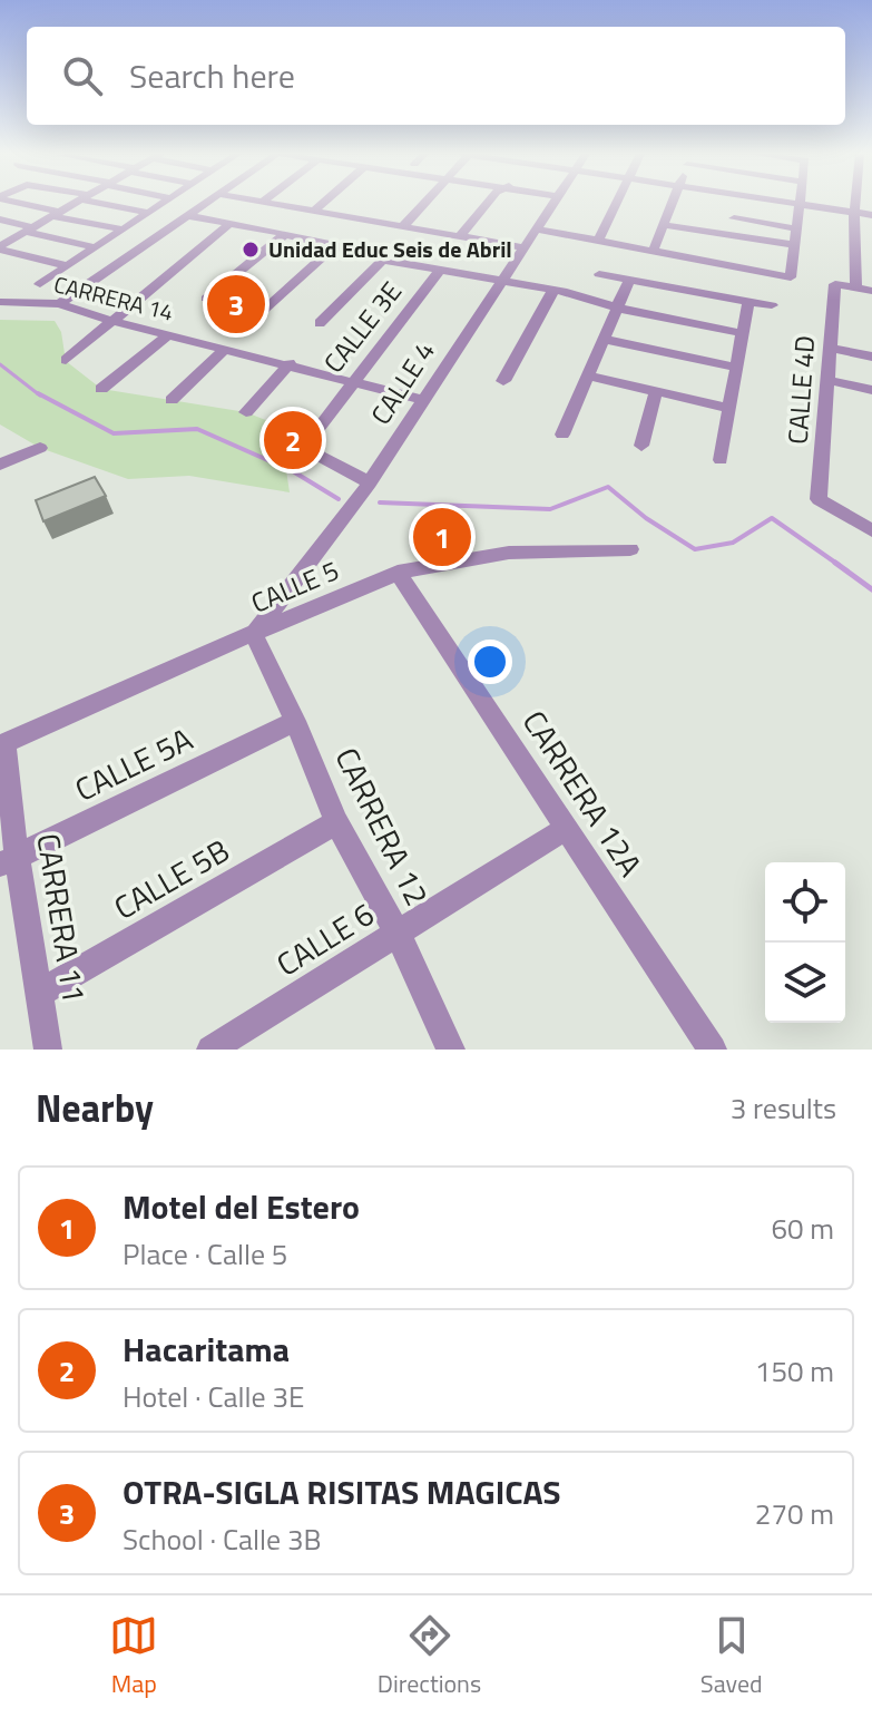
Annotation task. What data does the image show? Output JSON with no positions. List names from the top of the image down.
{
  "streets": {
    "street": [
      "CARRERA 14",
      "CALLE 3E",
      "CALLE 4",
      "CALLE 4D",
      "CALLE 5",
      "CALLE 5A",
      "CARRERA 12A",
      "CARRERA 12",
      "CALLE 5B",
      "CARRERA 11",
      "CALLE 6"
    ]
  },
  "crossings": [
    ["CARRERA 14", "CALLE 3E"],
    ["CARRERA 14", "CALLE 4"],
    ["CALLE 3E", "CALLE 4"],
    ["CALLE 4", "CALLE 5"],
    ["CALLE 4", "CARRERA 12"],
    ["CALLE 5", "CARRERA 12A"],
    ["CALLE 5", "CARRERA 12"],
    ["CALLE 5", "CARRERA 11"],
    ["CALLE 5A", "CARRERA 12"],
    ["CALLE 5A", "CARRERA 11"],
    ["CARRERA 12A", "CALLE 6"],
    ["CARRERA 12", "CALLE 5B"],
    ["CARRERA 12", "CALLE 6"],
    ["CALLE 5B", "CARRERA 11"]
  ],
  "places": ["Unidad Educ Seis de Abril"],
  "page": {
    "search": "Search here",
    "pins": ["3", "2", "1"],
    "heading": ["Nearby", "3 results"],
    "list": [
      {
        "mark": "1",
        "name": "Motel del Estero",
        "note": "Place · Calle 5",
        "value": "60 m"
      },
      {
        "mark": "2",
        "name": "Hacaritama",
        "note": "Hotel · Calle 3E",
        "value": "150 m"
      },
      {
        "mark": "3",
        "name": "OTRA-SIGLA RISITAS MAGICAS",
        "note": "School · Calle 3B",
        "value": "270 m"
      }
    ],
    "nav": ["Map", "Directions", "Saved"]
  }
}
